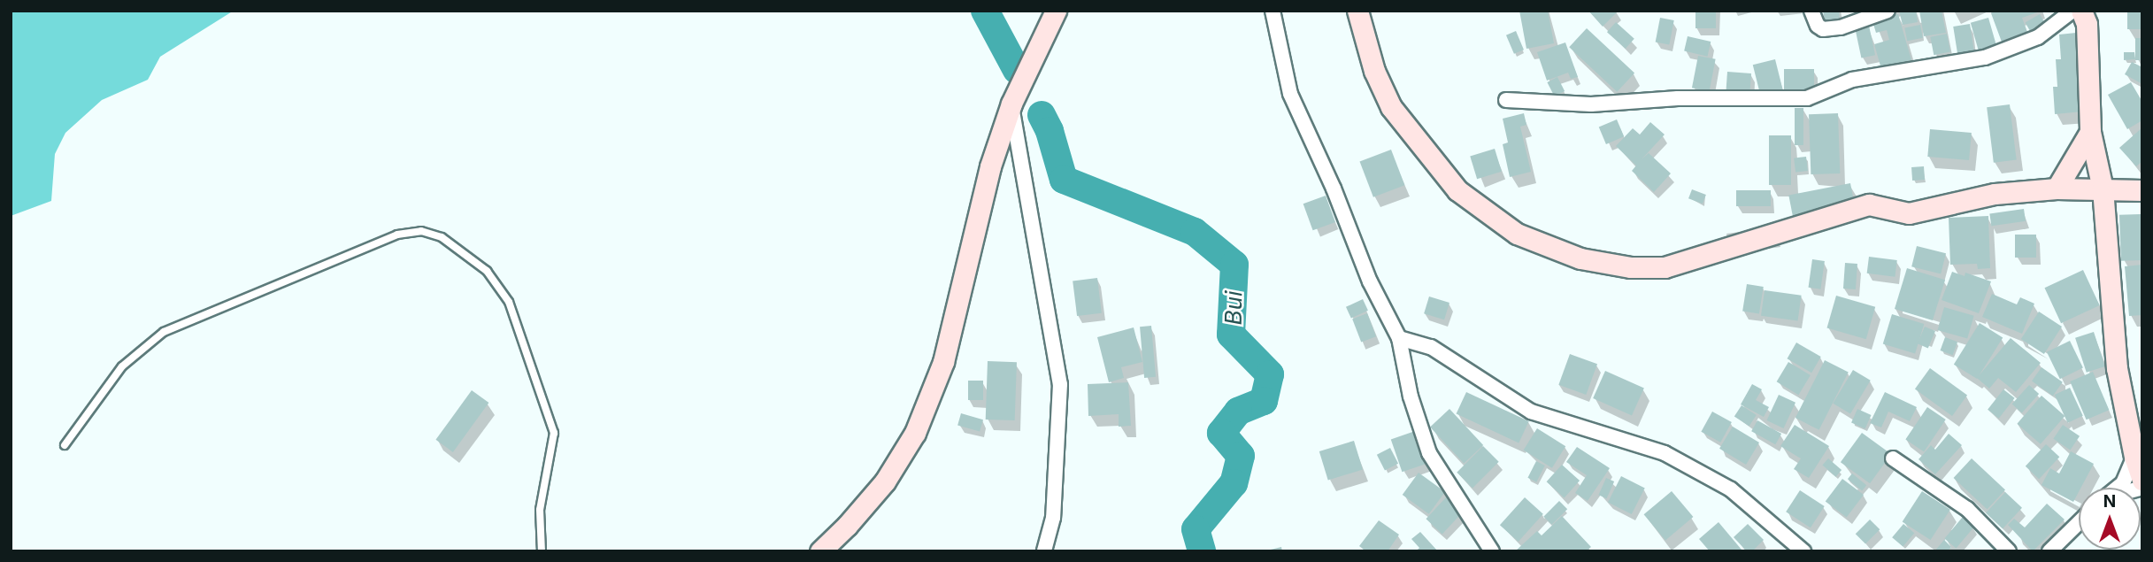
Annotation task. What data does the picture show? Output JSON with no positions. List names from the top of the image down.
{
  "water": ["Bui"],
  "north": "top"
}
